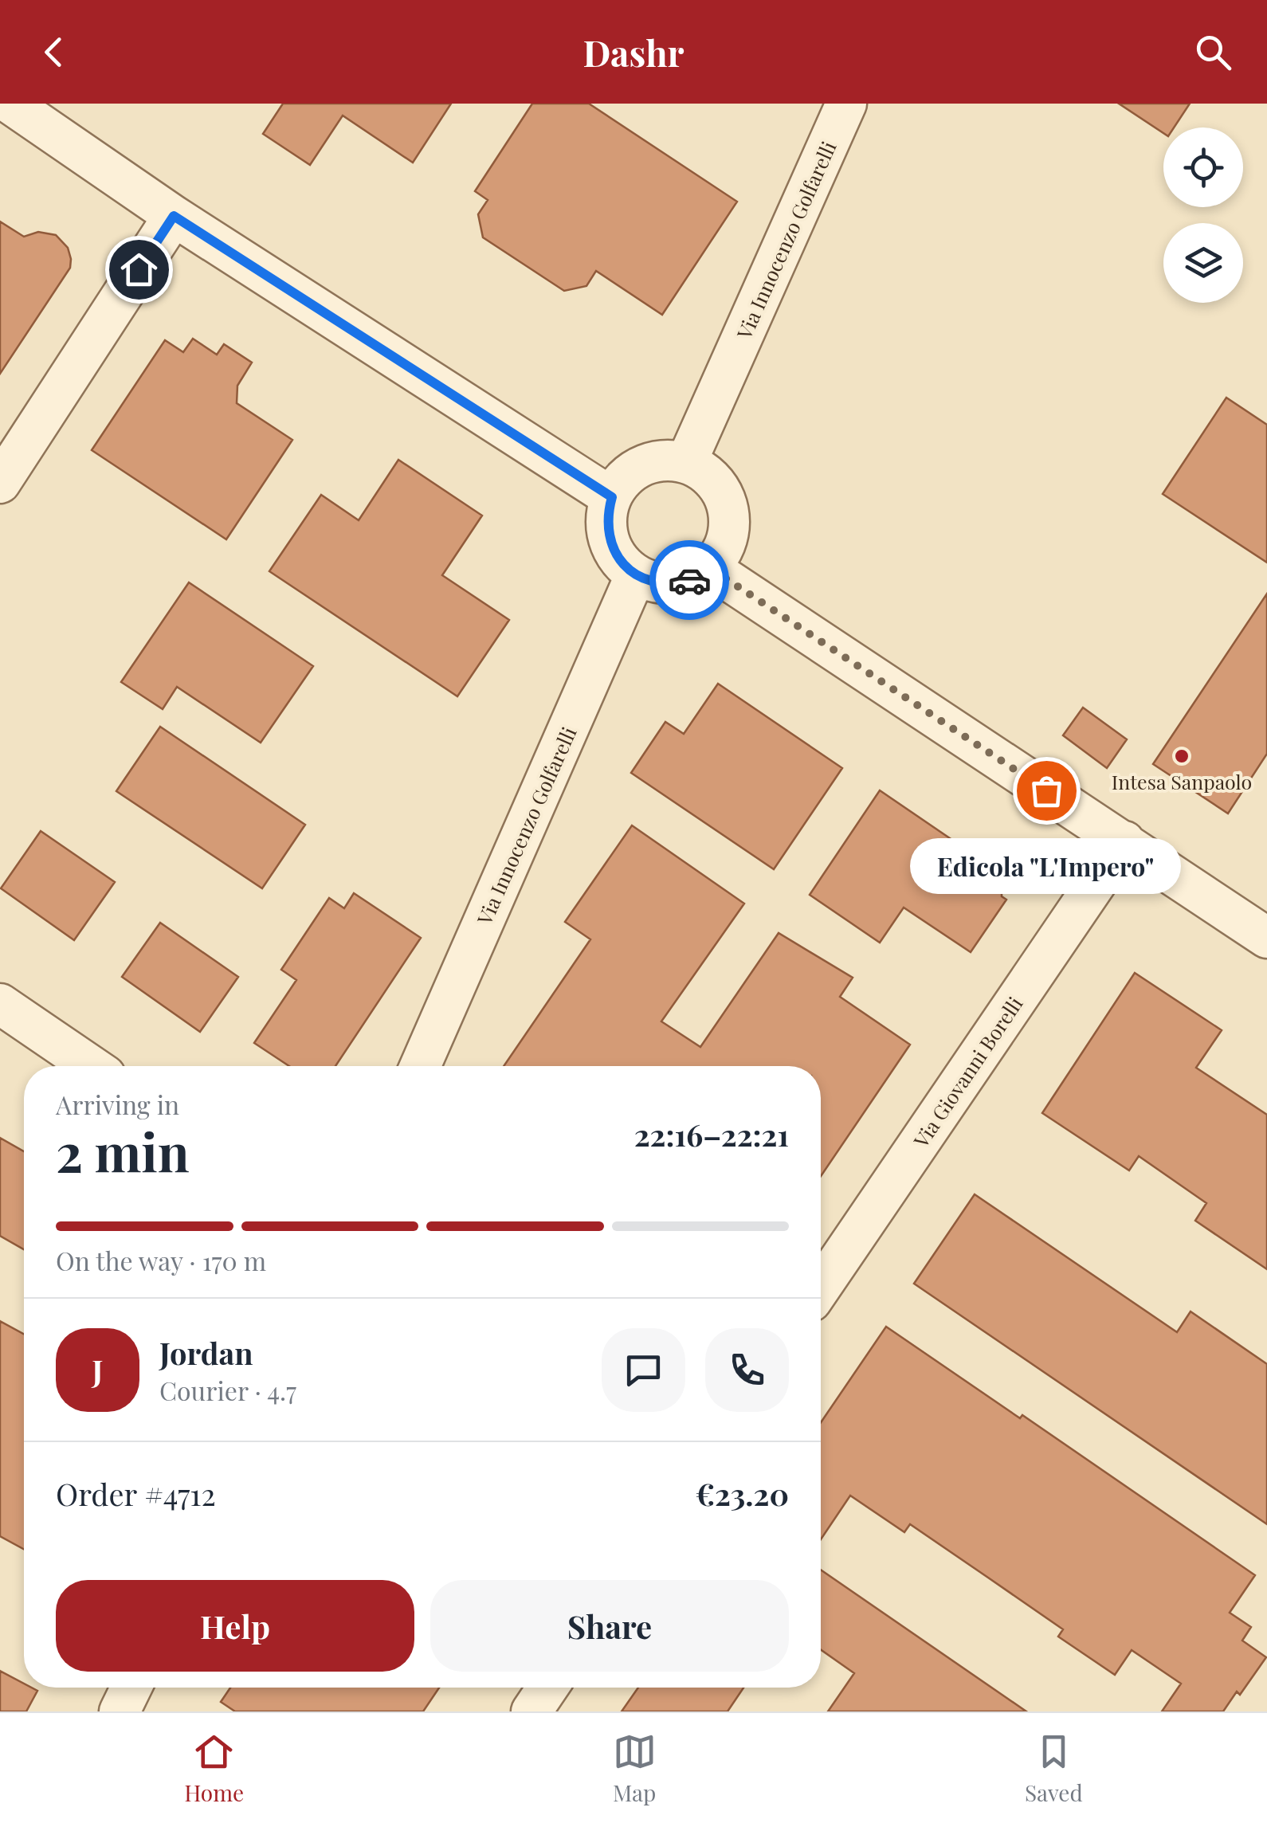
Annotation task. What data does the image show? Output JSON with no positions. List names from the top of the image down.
{
  "streets": {
    "street": ["Via Innocenzo Golfarelli", "Via Giovanni Borelli"]
  },
  "places": ["Intesa Sanpaolo", "Edicola \"L'Impero\""],
  "page": {
    "header": "Dashr",
    "bubble": "Edicola \"L'Impero\"",
    "heading": ["2 min", "Arriving in", "22:16–22:21"],
    "panel": [
      "Jordan",
      "Courier · 4.7",
      "Order #4712",
      "€23.20"
    ],
    "bar": "On the way · 170 m",
    "round": "J",
    "buttons": ["Help", "Share"],
    "tabs": ["Home", "Map", "Saved"]
  }
}
